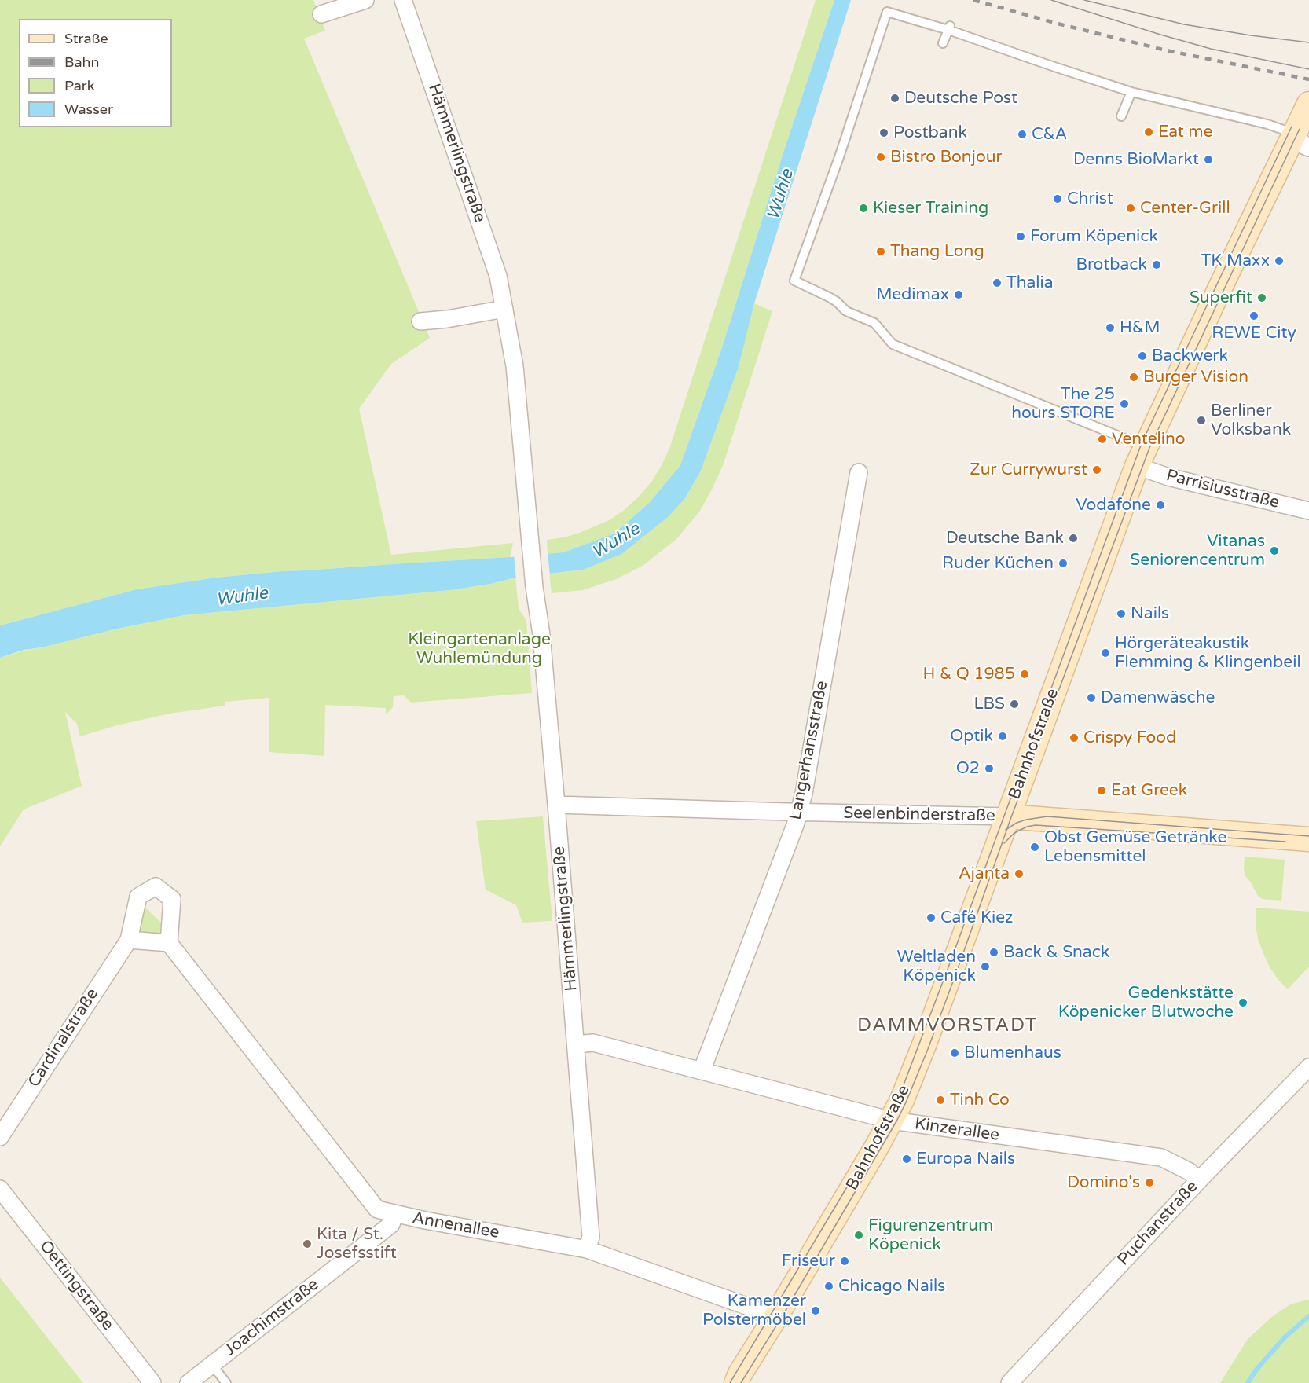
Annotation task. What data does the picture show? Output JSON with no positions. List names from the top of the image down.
{
  "streets": {
    "main road": ["Bahnhofstraße", "Seelenbinderstraße"],
    "street": [
      "Hämmerlingstraße",
      "Parrisiusstraße",
      "Langerhansstraße",
      "Cardinalstraße",
      "Kinzerallee",
      "Puchanstraße",
      "Annenallee",
      "Oettingstraße",
      "Joachimstraße"
    ]
  },
  "crossings": [
    ["Hämmerlingstraße", "Seelenbinderstraße"],
    ["Hämmerlingstraße", "Kinzerallee"],
    ["Hämmerlingstraße", "Annenallee"],
    ["Parrisiusstraße", "Bahnhofstraße"],
    ["Bahnhofstraße", "Seelenbinderstraße"],
    ["Bahnhofstraße", "Kinzerallee"],
    ["Bahnhofstraße", "Annenallee"],
    ["Langerhansstraße", "Seelenbinderstraße"],
    ["Langerhansstraße", "Kinzerallee"],
    ["Kinzerallee", "Puchanstraße"],
    ["Annenallee", "Joachimstraße"]
  ],
  "districts": ["DAMMVORSTADT"],
  "water": ["Wuhle"],
  "parks": ["Kleingartenanlage Wuhlemündung"],
  "places": [
    "Deutsche Post",
    "Eat me",
    "Postbank",
    "C&A",
    "Bistro Bonjour",
    "Denns BioMarkt",
    "Christ",
    "Kieser Training",
    "Center-Grill",
    "Forum Köpenick",
    "Thang Long",
    "TK Maxx",
    "Brotback",
    "Thalia",
    "Medimax",
    "Superfit",
    "REWE City",
    "H&M",
    "Backwerk",
    "Burger Vision",
    "The 25 hours STORE",
    "Berliner Volksbank",
    "Ventelino",
    "Zur Currywurst",
    "Vodafone",
    "Deutsche Bank",
    "Vitanas Seniorencentrum",
    "Ruder Küchen",
    "Nails",
    "Hörgeräteakustik Flemming & Klingenbeil",
    "H & Q 1985",
    "Damenwäsche",
    "LBS",
    "Optik",
    "Crispy Food",
    "O2",
    "Eat Greek",
    "Obst Gemüse Getränke Lebensmittel",
    "Ajanta",
    "Café Kiez",
    "Back & Snack",
    "Weltladen Köpenick",
    "Gedenkstätte Köpenicker Blutwoche",
    "Blumenhaus",
    "Tinh Co",
    "Europa Nails",
    "Domino's",
    "Figurenzentrum Köpenick",
    "Kita / St. Josefsstift",
    "Friseur",
    "Chicago Nails",
    "Kamenzer Polstermöbel"
  ],
  "legend": [
    "Straße",
    "Bahn",
    "Park",
    "Wasser"
  ]
}
